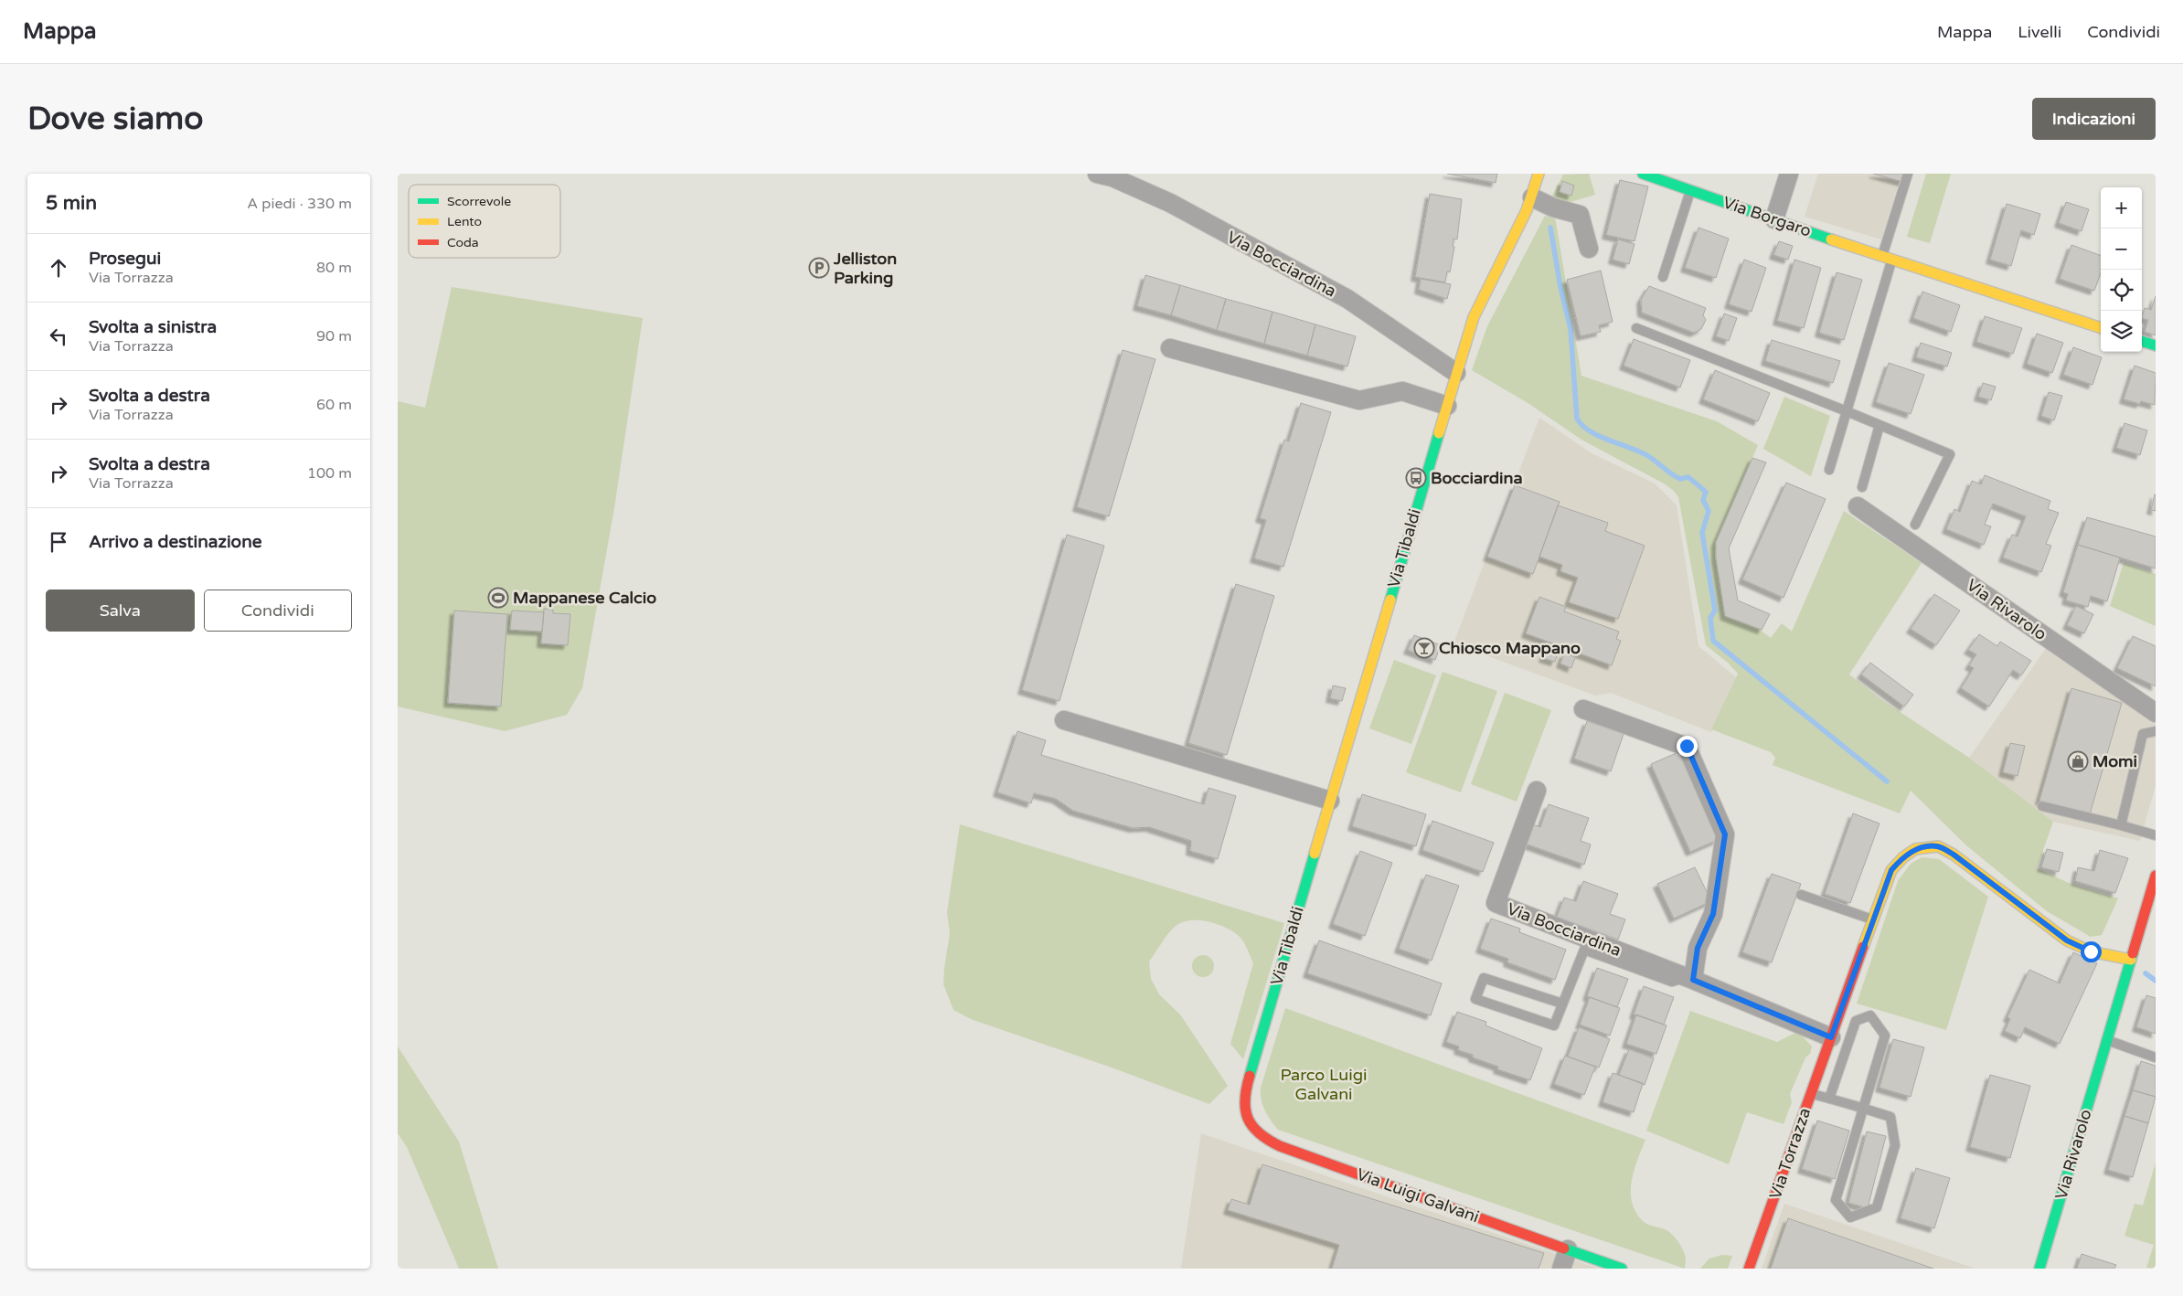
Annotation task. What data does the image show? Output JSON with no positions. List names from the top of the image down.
{
  "streets": {
    "street": [
      "Via Borgaro",
      "Via Bocciardina",
      "Via Tibaldi",
      "Via Rivarolo",
      "Via Torrazza",
      "Via Luigi Galvani"
    ]
  },
  "crossings": [
    ["Via Bocciardina", "Via Tibaldi"],
    ["Via Tibaldi", "Via Luigi Galvani"],
    ["Via Rivarolo", "Via Torrazza"]
  ],
  "parks": ["Parco Luigi Galvani"],
  "places": {
    "parking": ["Jelliston Parking"],
    "bus stop": ["Bocciardina"],
    "sports": ["Mappanese Calcio"],
    "bar": ["Chiosco Mappano"],
    "shop": ["Momi"]
  },
  "legend": ["Scorrevole", "Lento", "Coda"],
  "page": {
    "header": "Mappa",
    "nav": ["Mappa", "Livelli", "Condividi"],
    "buttons": [
      "Indicazioni",
      ["Salva", "Condividi"]
    ],
    "title": "Dove siamo",
    "heading": ["5 min", "A piedi · 330 m"],
    "map_buttons": ["+", "−"],
    "list": [
      ["Prosegui", "Via Torrazza", "80 m"],
      ["Svolta a sinistra", "Via Torrazza", "90 m"],
      ["Svolta a destra", "Via Torrazza", "60 m"],
      ["Svolta a destra", "Via Torrazza", "100 m"],
      "Arrivo a destinazione"
    ]
  }
}
